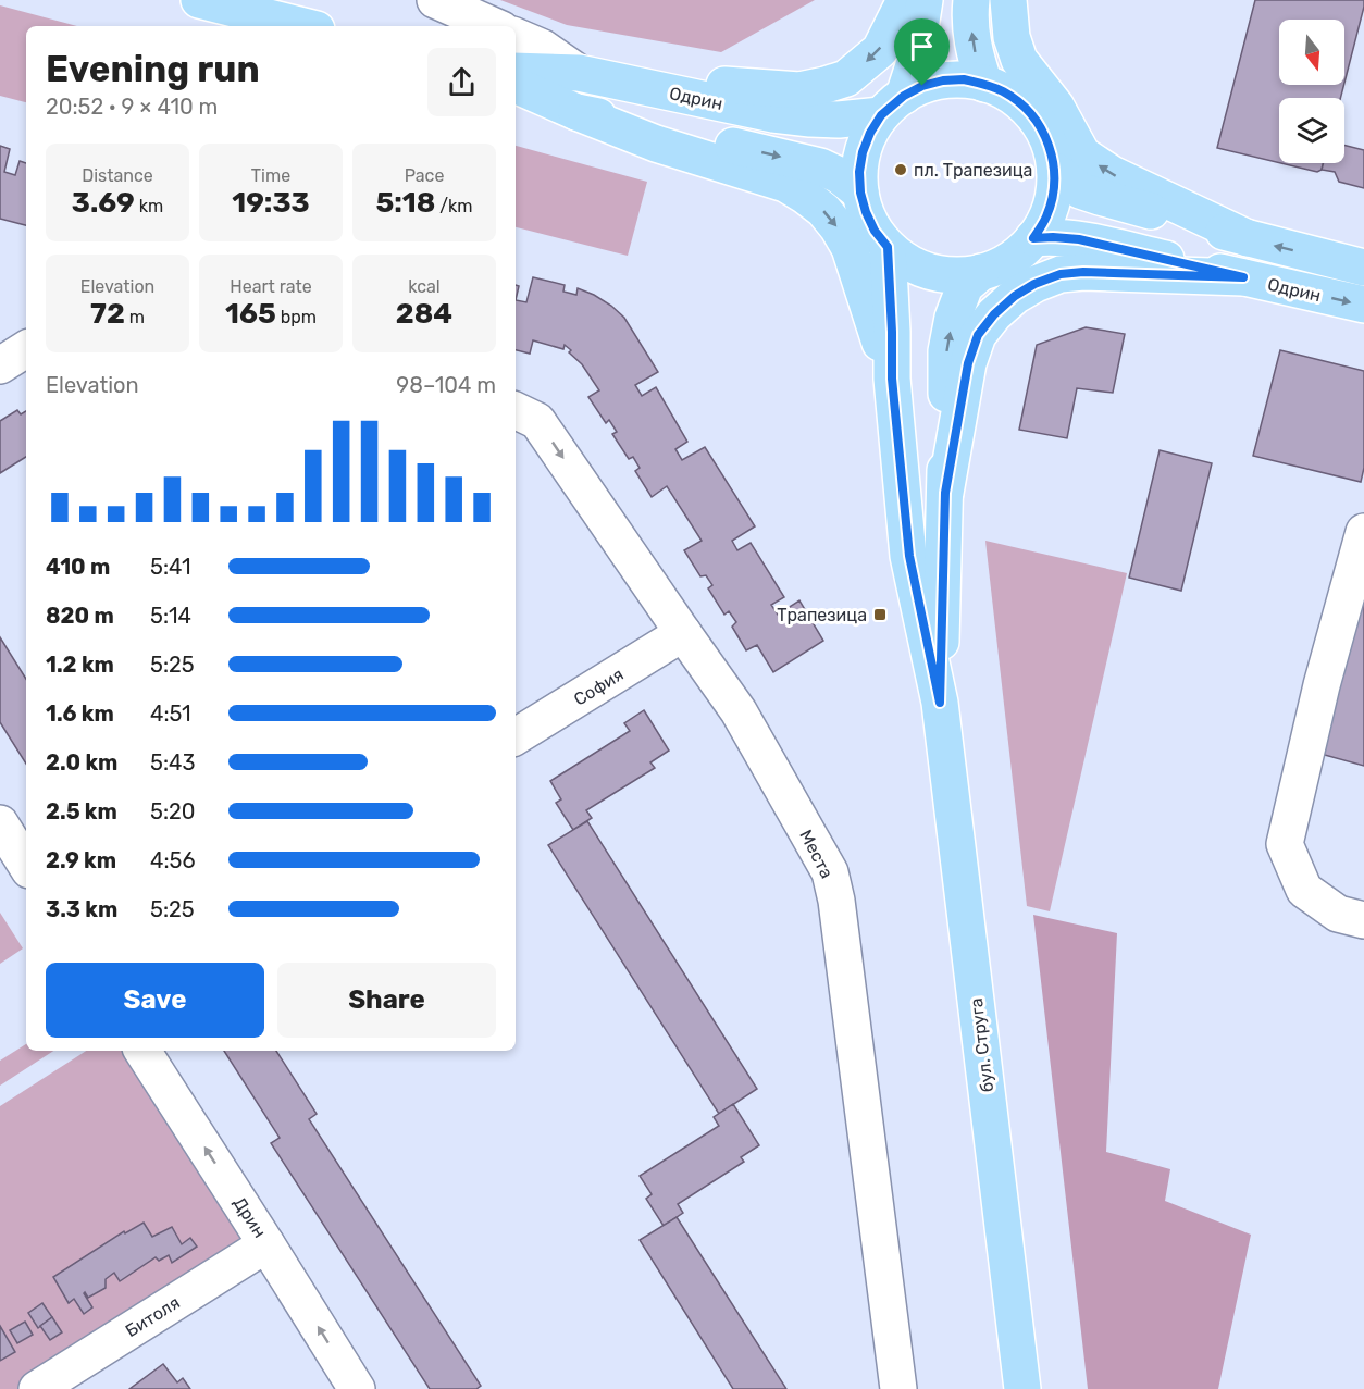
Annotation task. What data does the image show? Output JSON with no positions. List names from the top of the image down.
{
  "streets": {
    "main road": ["Одрин", "бул. Струга"],
    "street": [
      "София",
      "Места",
      "Дрин",
      "Битоля"
    ]
  },
  "crossings": [
    ["Одрин", "бул. Струга"],
    ["София", "Места"],
    ["Дрин", "Битоля"]
  ],
  "one_way": ["Дрин"],
  "places": {
    "other": ["пл. Трапезица"],
    "transit": ["Трапезица"]
  },
  "north": "bottom",
  "page": {
    "heading": ["Evening run", "20:52 · 9 × 410 m"],
    "stats": [
      ["Distance", "3.69 km"],
      ["Time", "19:33"],
      ["Pace", "5:18 /km"],
      ["Elevation", "72 m"],
      ["Heart rate", "165 bpm"],
      ["kcal", "284"]
    ],
    "chart": ["Elevation", "98–104 m"],
    "list": [
      {
        "name": "410 m",
        "note": "5:41"
      },
      {
        "name": "820 m",
        "note": "5:14"
      },
      {
        "name": "1.2 km",
        "note": "5:25"
      },
      {
        "name": "1.6 km",
        "note": "4:51"
      },
      {
        "name": "2.0 km",
        "note": "5:43"
      },
      {
        "name": "2.5 km",
        "note": "5:20"
      },
      {
        "name": "2.9 km",
        "note": "4:56"
      },
      {
        "name": "3.3 km",
        "note": "5:25"
      }
    ],
    "buttons": ["Save", "Share"]
  }
}
